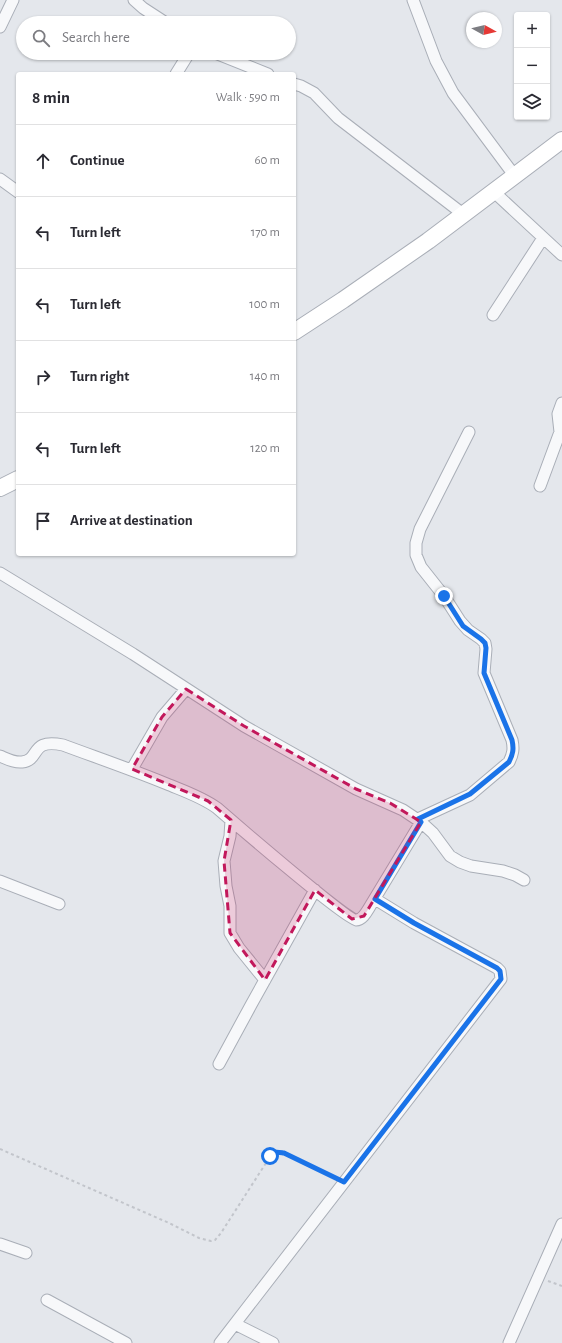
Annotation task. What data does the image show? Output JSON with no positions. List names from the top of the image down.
{
  "north": "right",
  "page": {
    "map_buttons": ["+", "−"],
    "search": "Search here",
    "heading": ["8 min", "Walk · 590 m"],
    "list": [
      ["Continue", "60 m"],
      ["Turn left", "170 m"],
      ["Turn left", "100 m"],
      ["Turn right", "140 m"],
      ["Turn left", "120 m"],
      "Arrive at destination"
    ]
  }
}
